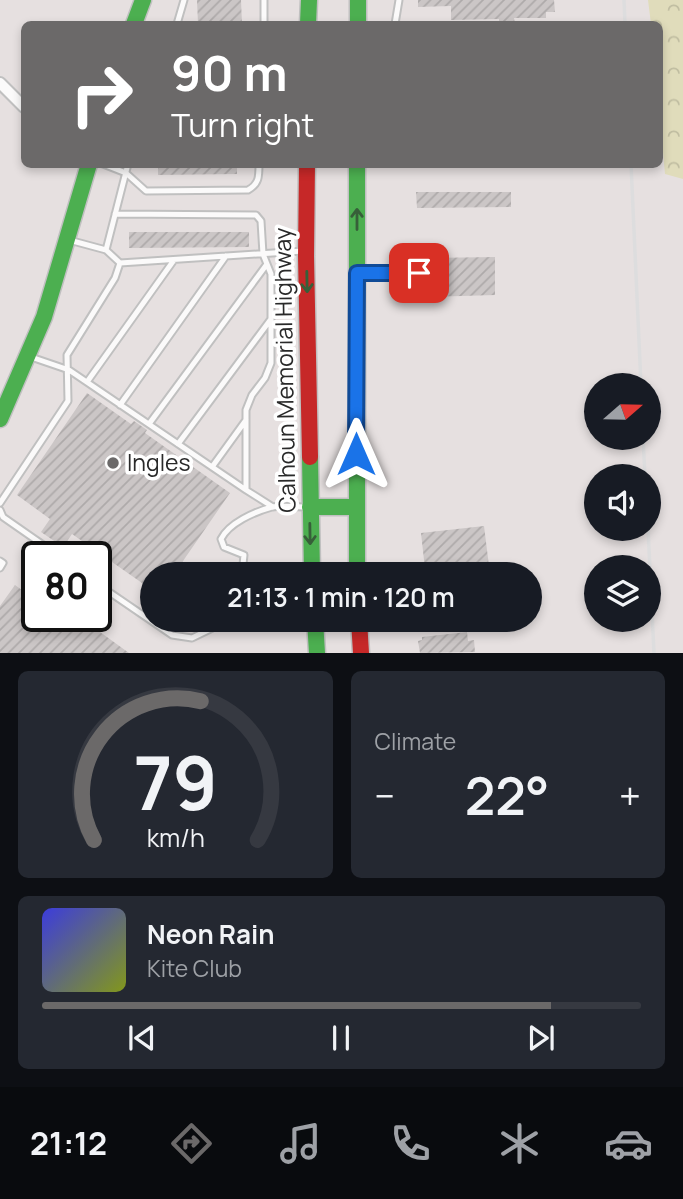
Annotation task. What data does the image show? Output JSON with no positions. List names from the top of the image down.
{
  "streets": {
    "main road": ["Calhoun Memorial Highway"]
  },
  "places": ["Ingles"],
  "north": "right",
  "page": {
    "turn": ["90 m", "Turn right"],
    "limit": "80",
    "trip": "21:13 · 1 min · 120 m",
    "tile": "Climate",
    "heat": ["−", "22°", "+"],
    "song": ["Neon Rain", "Kite Club"],
    "tabs": "21:12",
    "gauge": ["79", "km/h"]
  }
}
